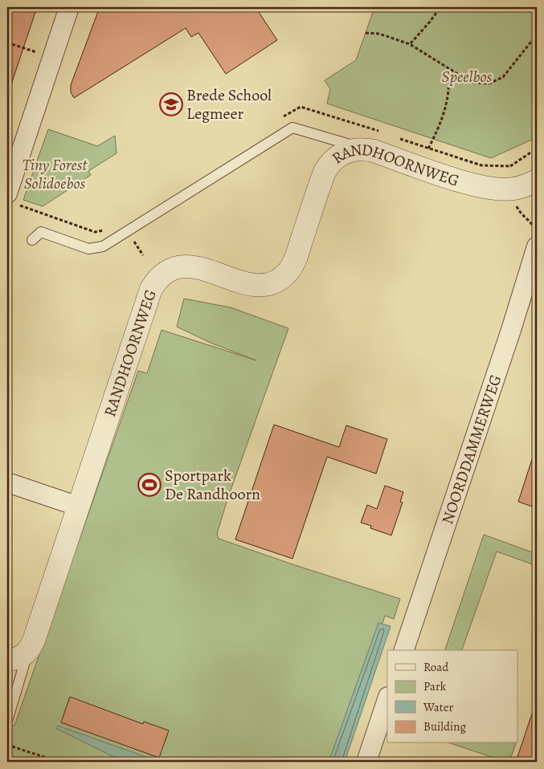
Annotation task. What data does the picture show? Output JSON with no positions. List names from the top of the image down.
{
  "streets": {
    "street": ["RANDHOORNWEG", "NOORDDAMMERWEG"]
  },
  "parks": ["Speelbos", "Tiny Forest Solidoebos"],
  "places": {
    "school or university": ["Brede School Legmeer"],
    "sports": ["Sportpark De Randhoorn"]
  },
  "legend": [
    "Road",
    "Park",
    "Water",
    "Building"
  ]
}
